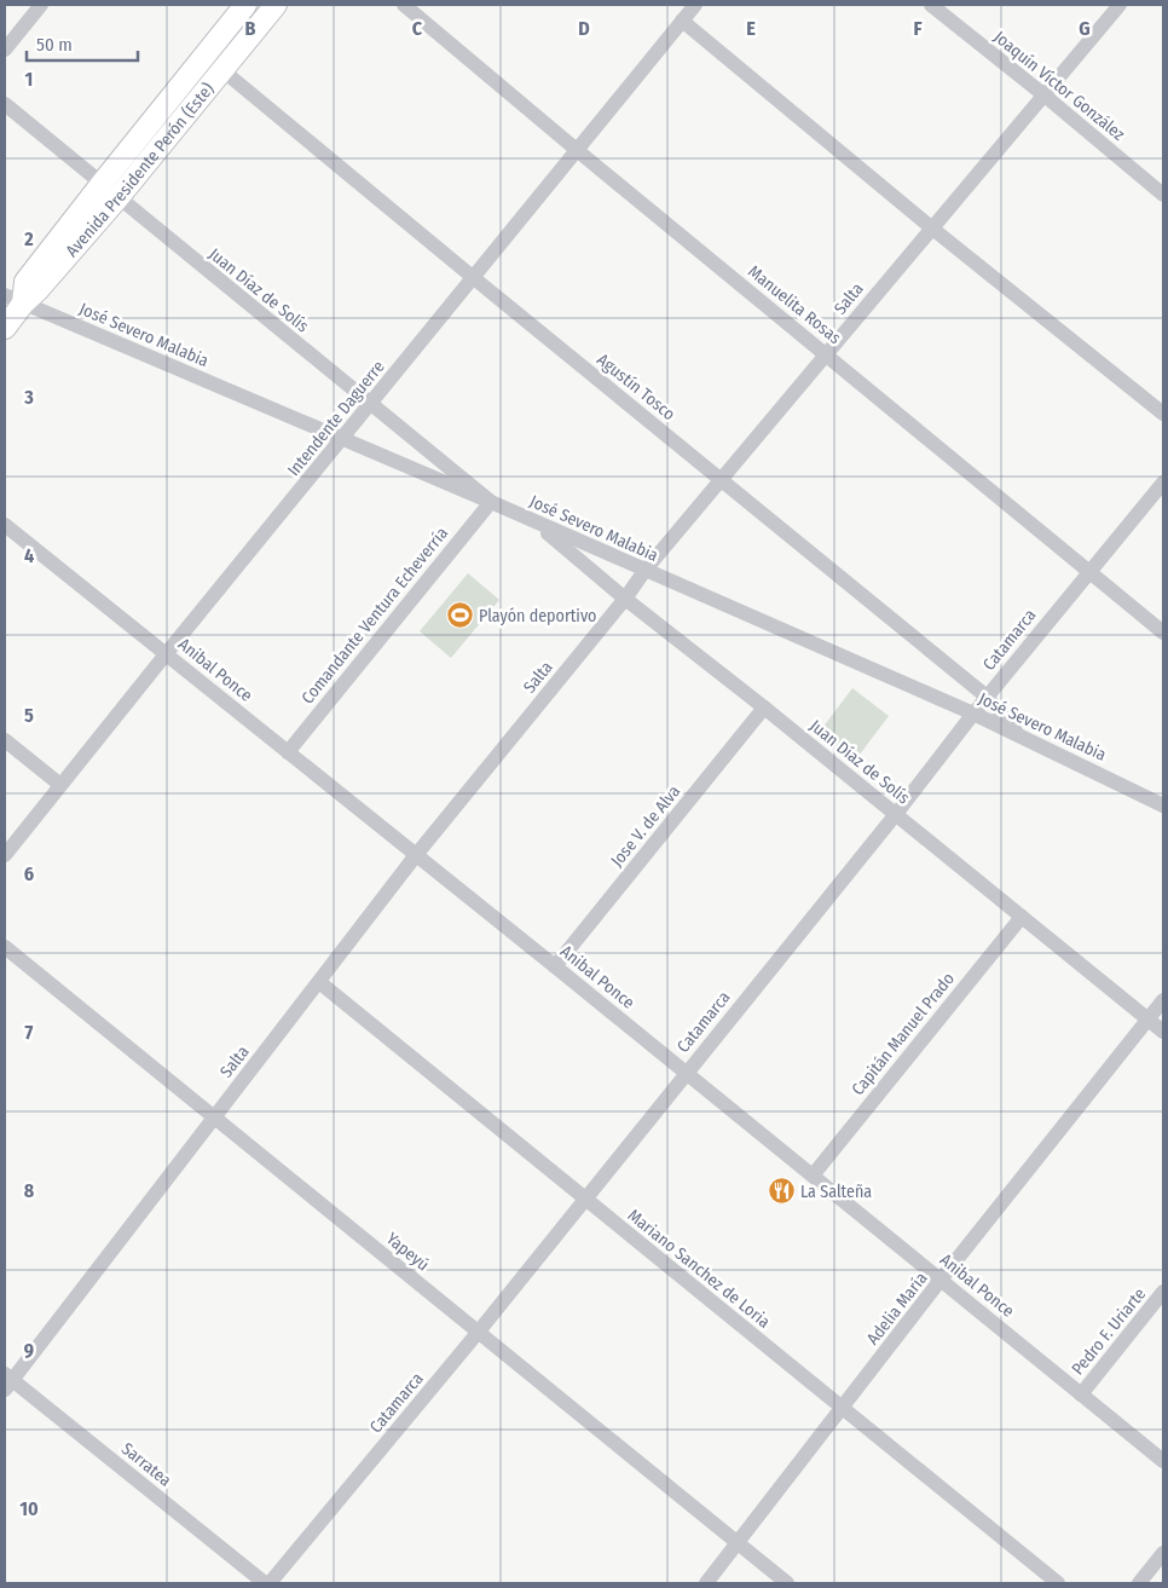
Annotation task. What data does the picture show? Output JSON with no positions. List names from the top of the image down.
{
  "streets": {
    "main road": ["Avenida Presidente Perón (Este)"],
    "street": [
      "Joaquín Víctor González",
      "Juan Díaz de Solís",
      "Salta",
      "Manuelita Rosas",
      "José Severo Malabia",
      "Agustín Tosco",
      "Intendente Daguerre",
      "Comandante Ventura Echeverría",
      "Catamarca",
      "Anibal Ponce",
      "Jose V. de Alva",
      "Capitán Manuel Prado",
      "Yapeyú",
      "Mariano Sanchez de Loria",
      "Adelia María",
      "Pedro F. Uriarte",
      "Sarratea"
    ]
  },
  "crossings": [
    ["Joaquín Víctor González", "Salta"],
    ["Avenida Presidente Perón (Este)", "Juan Díaz de Solís"],
    ["Avenida Presidente Perón (Este)", "José Severo Malabia"],
    ["Avenida Presidente Perón (Este)", "Agustín Tosco"],
    ["Juan Díaz de Solís", "Salta"],
    ["Juan Díaz de Solís", "José Severo Malabia"],
    ["Juan Díaz de Solís", "Intendente Daguerre"],
    ["Juan Díaz de Solís", "Comandante Ventura Echeverría"],
    ["Juan Díaz de Solís", "Catamarca"],
    ["Juan Díaz de Solís", "Jose V. de Alva"],
    ["Juan Díaz de Solís", "Capitán Manuel Prado"],
    ["Juan Díaz de Solís", "Adelia María"],
    ["Salta", "Manuelita Rosas"],
    ["Salta", "José Severo Malabia"],
    ["Salta", "Agustín Tosco"],
    ["Salta", "Anibal Ponce"],
    ["Salta", "Yapeyú"],
    ["Salta", "Mariano Sanchez de Loria"],
    ["Salta", "Sarratea"],
    ["Manuelita Rosas", "Intendente Daguerre"],
    ["Manuelita Rosas", "Catamarca"],
    ["José Severo Malabia", "Agustín Tosco"],
    ["José Severo Malabia", "Intendente Daguerre"],
    ["José Severo Malabia", "Comandante Ventura Echeverría"],
    ["José Severo Malabia", "Catamarca"],
    ["Agustín Tosco", "Intendente Daguerre"],
    ["Agustín Tosco", "Catamarca"],
    ["Intendente Daguerre", "Anibal Ponce"],
    ["Comandante Ventura Echeverría", "Anibal Ponce"],
    ["Catamarca", "Anibal Ponce"],
    ["Catamarca", "Yapeyú"],
    ["Catamarca", "Mariano Sanchez de Loria"],
    ["Anibal Ponce", "Jose V. de Alva"],
    ["Anibal Ponce", "Capitán Manuel Prado"],
    ["Anibal Ponce", "Adelia María"],
    ["Anibal Ponce", "Pedro F. Uriarte"],
    ["Yapeyú", "Adelia María"],
    ["Mariano Sanchez de Loria", "Adelia María"]
  ],
  "places": {
    "sports": ["Playón deportivo"],
    "restaurant": ["La Salteña"]
  },
  "scale_bar": "50 m",
  "grid": {
    "columns": [
      "B",
      "C",
      "D",
      "E",
      "F",
      "G"
    ],
    "rows": [
      "1",
      "2",
      "3",
      "4",
      "5",
      "6",
      "7",
      "8",
      "9",
      "10"
    ]
  }
}
